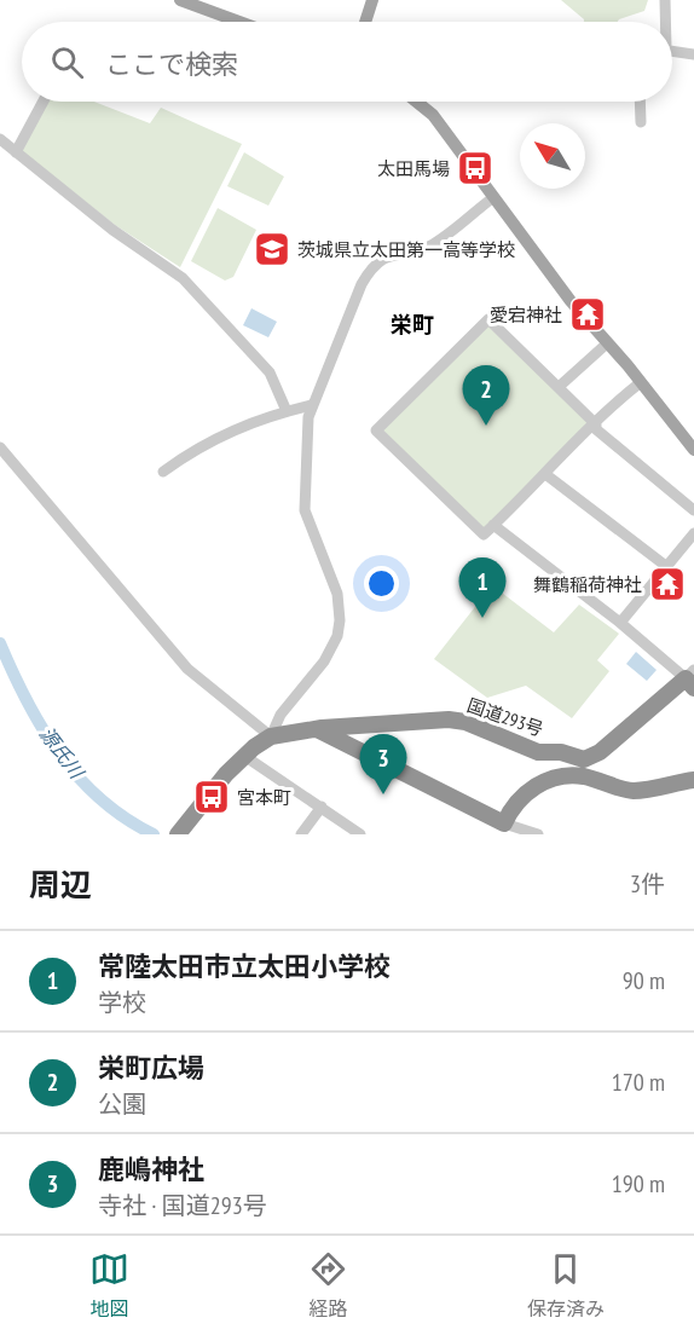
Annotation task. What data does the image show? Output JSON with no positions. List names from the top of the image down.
{
  "streets": {
    "highway": ["国道293号"]
  },
  "districts": ["栄町"],
  "water": ["源氏川"],
  "places": {
    "bus stop": ["太田馬場", "宮本町"],
    "school or university": ["茨城県立太田第一高等学校"],
    "temple": ["愛宕神社", "舞鶴稲荷神社"]
  },
  "north": "top left",
  "page": {
    "search": "ここで検索",
    "pins": ["2", "1", "3"],
    "heading": ["周辺", "3件"],
    "list": [
      {
        "mark": "1",
        "name": "常陸太田市立太田小学校",
        "note": "学校",
        "value": "90 m"
      },
      {
        "mark": "2",
        "name": "栄町広場",
        "note": "公園",
        "value": "170 m"
      },
      {
        "mark": "3",
        "name": "鹿嶋神社",
        "note": "寺社 · 国道293号",
        "value": "190 m"
      }
    ],
    "nav": ["地図", "経路", "保存済み"]
  }
}
